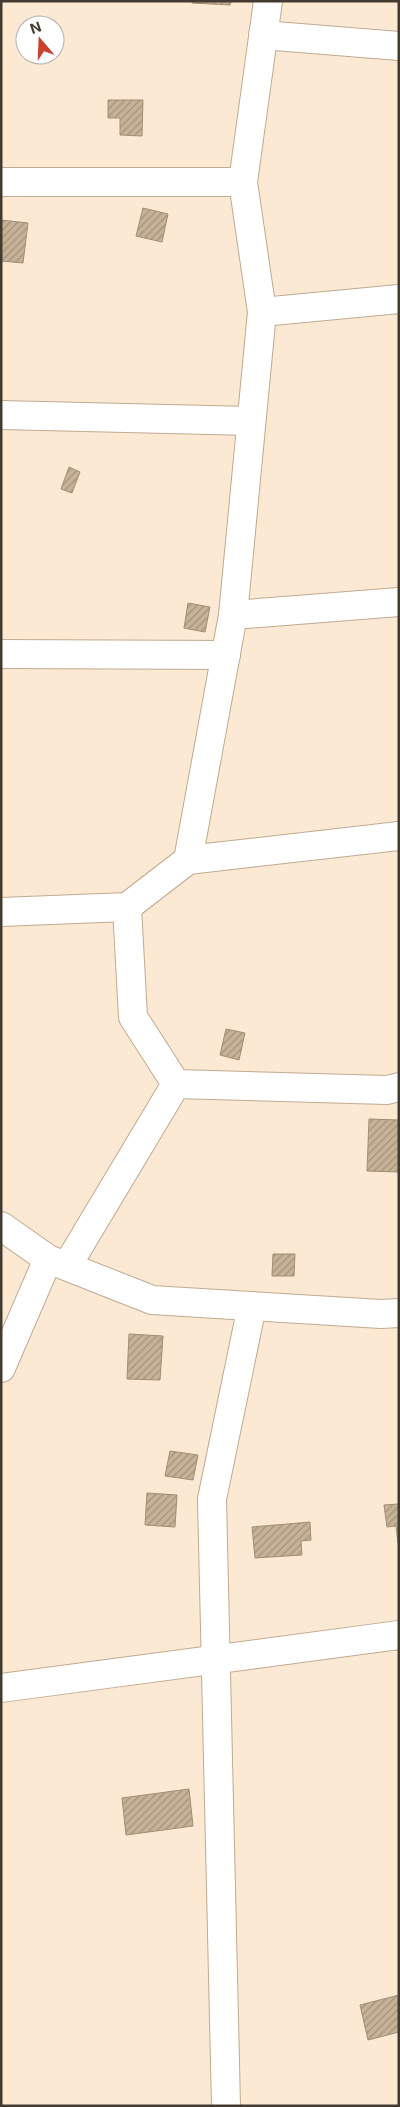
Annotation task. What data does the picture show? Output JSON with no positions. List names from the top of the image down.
{
  "north": "top"
}
